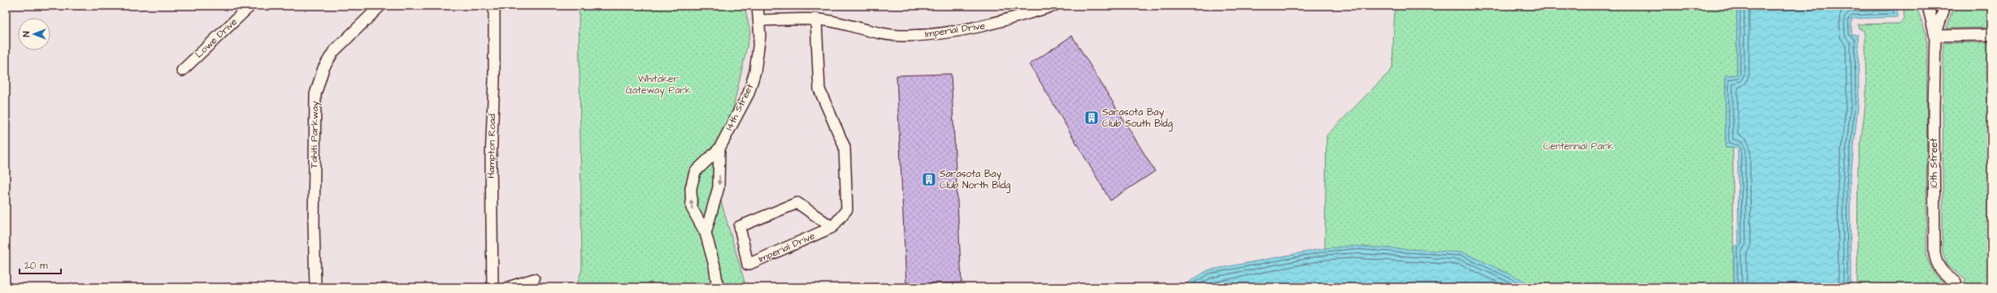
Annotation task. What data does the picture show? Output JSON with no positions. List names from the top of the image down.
{
  "streets": {
    "street": [
      "Imperial Drive",
      "Lowe Drive",
      "14th Street",
      "Tahiti Parkway",
      "Hampton Road",
      "10th Street"
    ]
  },
  "crossings": [
    ["Imperial Drive", "14th Street"]
  ],
  "parks": ["Whitaker Gateway Park", "Centennial Park"],
  "places": {
    "building": ["Sarasota Bay Club South Bldg", "Sarasota Bay Club North Bldg"]
  },
  "scale_bar": "20 m",
  "north": "left"
}
